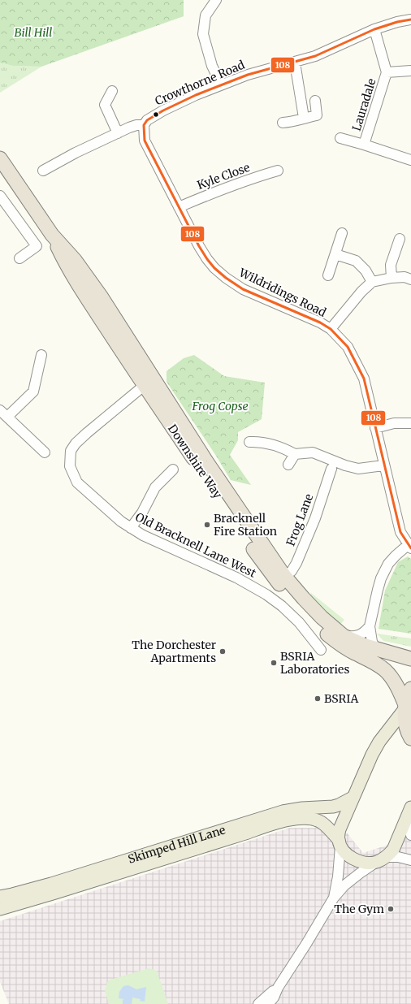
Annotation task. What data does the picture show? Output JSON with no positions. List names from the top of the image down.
{
  "streets": {
    "highway": ["Downshire Way"],
    "main road": ["Skimped Hill Lane"],
    "street": [
      "Crowthorne Road",
      "Lauradale",
      "Kyle Close",
      "Wildridings Road",
      "Frog Lane",
      "Old Bracknell Lane West"
    ]
  },
  "crossings": [
    ["Crowthorne Road", "Lauradale"],
    ["Crowthorne Road", "Wildridings Road"],
    ["Kyle Close", "Wildridings Road"],
    ["Wildridings Road", "Downshire Way"],
    ["Downshire Way", "Frog Lane"],
    ["Downshire Way", "Old Bracknell Lane West"]
  ],
  "parks": ["Bill Hill", "Frog Copse"],
  "places": [
    "Bracknell Fire Station",
    "The Dorchester Apartments",
    "BSRIA Laboratories",
    "BSRIA",
    "The Gym"
  ],
  "lines": ["transit line 108"]
}
